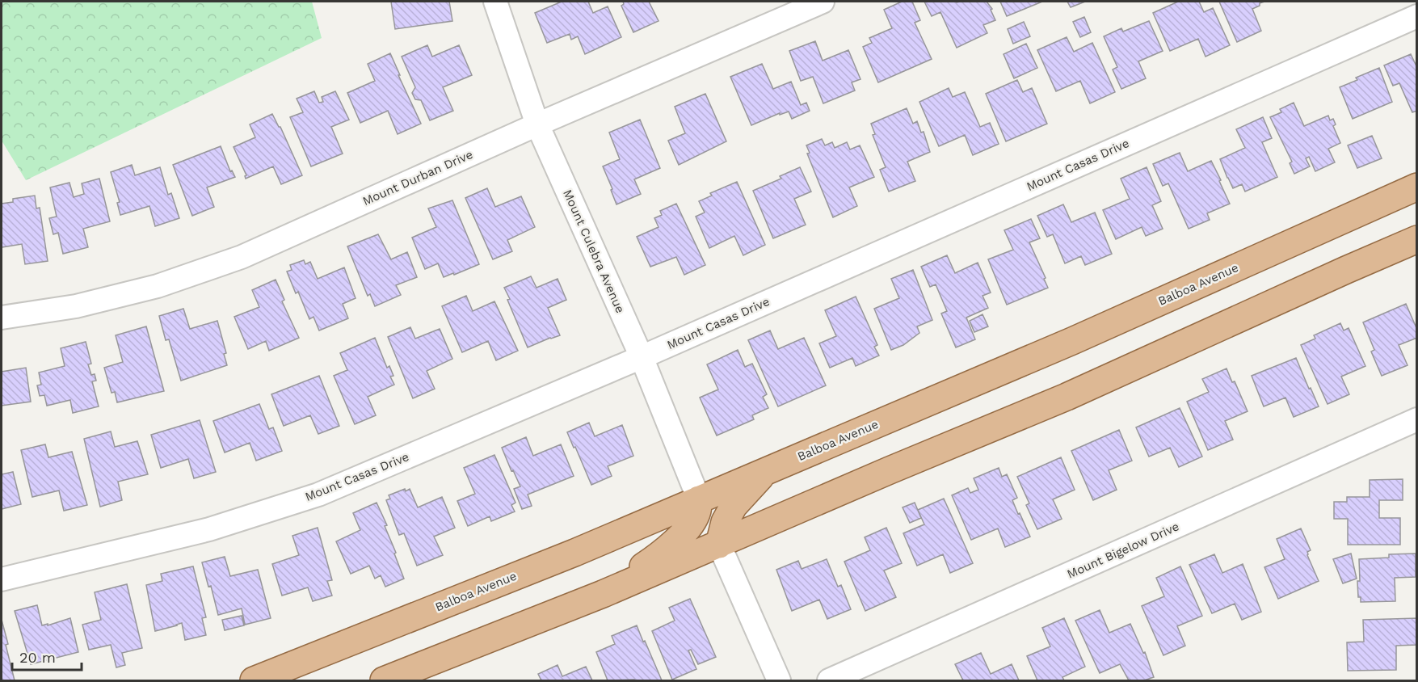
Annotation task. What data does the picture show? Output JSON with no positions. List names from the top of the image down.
{
  "streets": {
    "main road": ["Balboa Avenue"],
    "street": [
      "Mount Casas Drive",
      "Mount Durban Drive",
      "Mount Culebra Avenue",
      "Mount Bigelow Drive"
    ]
  },
  "crossings": [
    ["Mount Casas Drive", "Mount Culebra Avenue"],
    ["Mount Durban Drive", "Mount Culebra Avenue"],
    ["Mount Culebra Avenue", "Balboa Avenue"]
  ],
  "scale_bar": "20 m"
}
